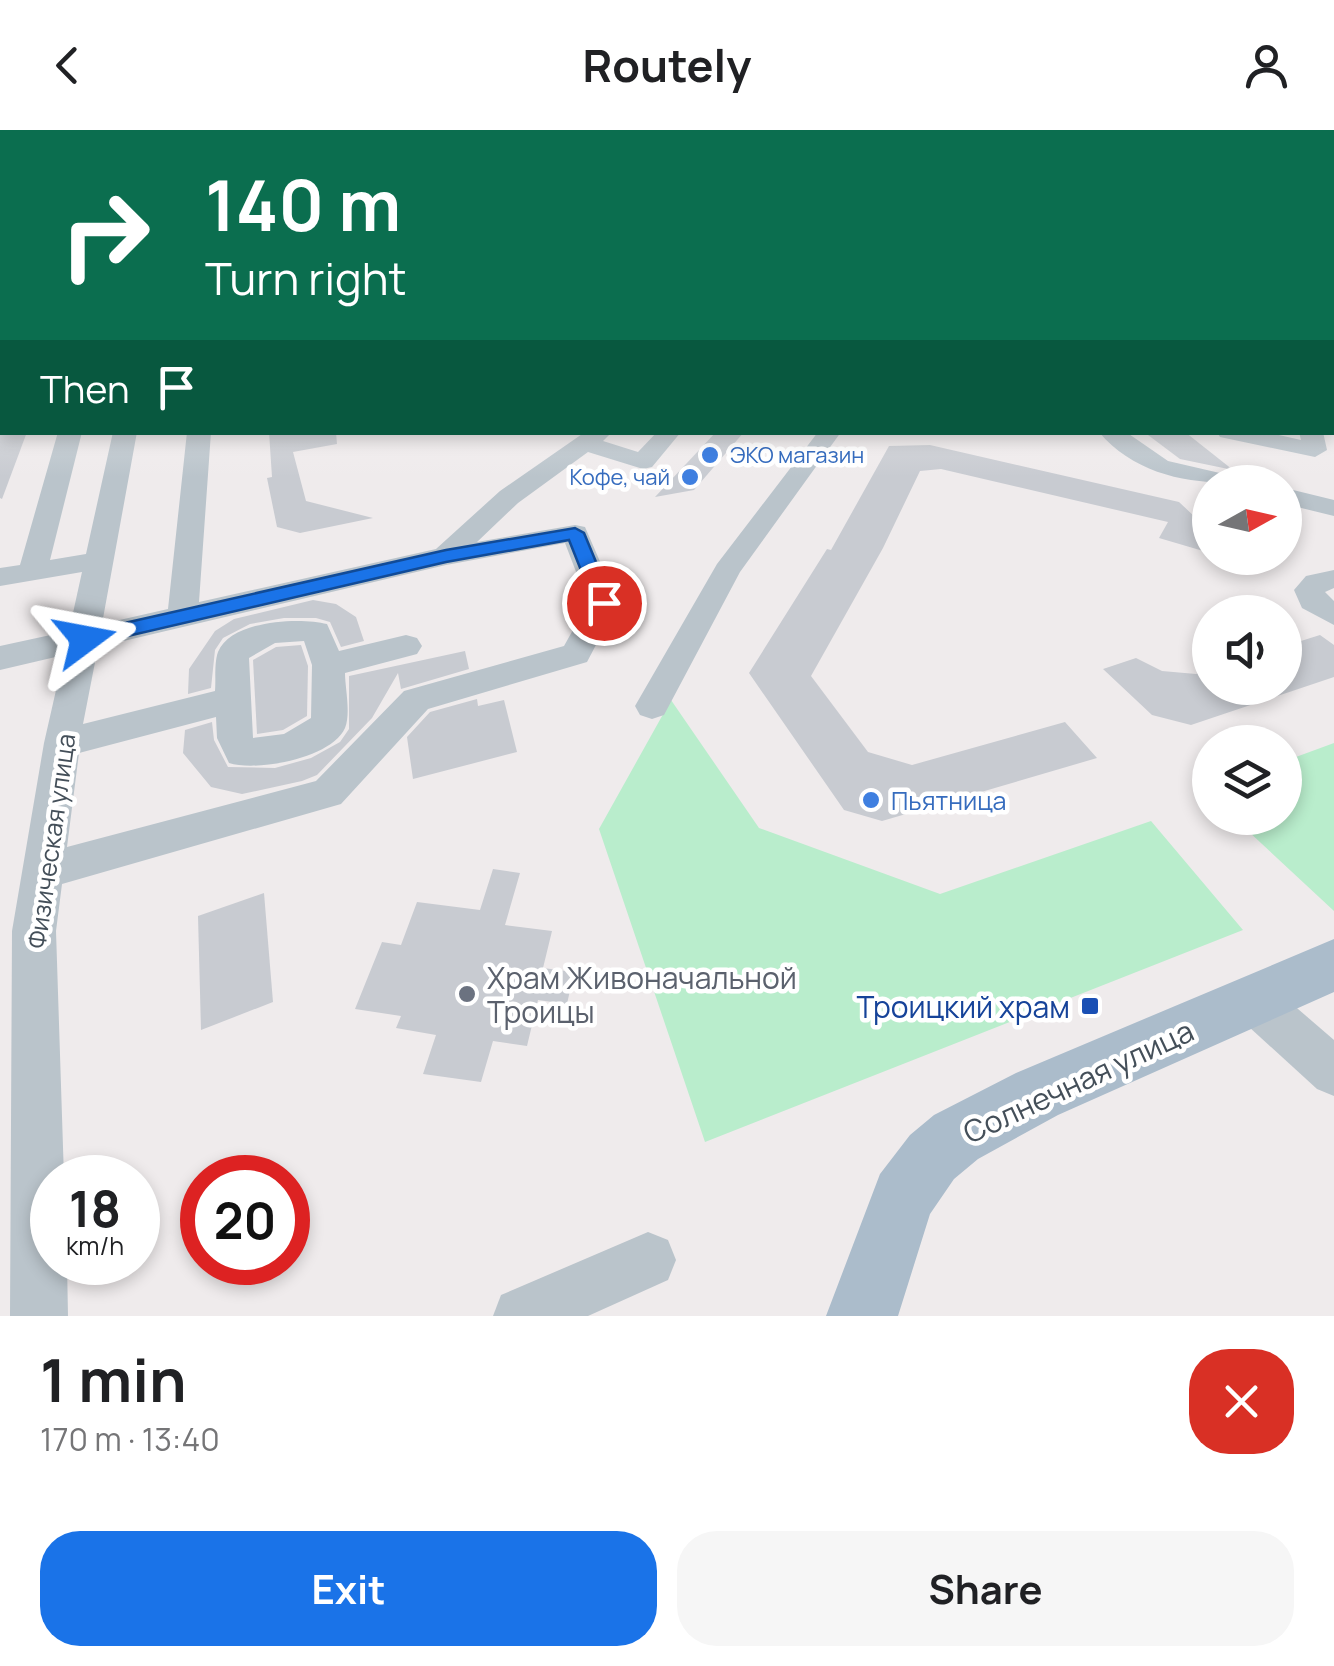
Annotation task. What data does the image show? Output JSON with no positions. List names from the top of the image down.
{
  "streets": {
    "main road": ["Солнечная улица"],
    "street": ["Физическая улица"]
  },
  "places": {
    "other": [
      "ЭКО магазин",
      "Кофе, чай",
      "Пьятница",
      "Храм Живоначальной Троицы"
    ],
    "transit": ["Троицкий храм"]
  },
  "north": "right",
  "page": {
    "header": "Routely",
    "turn": ["140 m", "Turn right"],
    "then": "Then",
    "speed": "18 km/h",
    "limit": "20",
    "heading": ["1 min", "170 m · 13:40"],
    "buttons": ["Exit", "Share"]
  }
}
